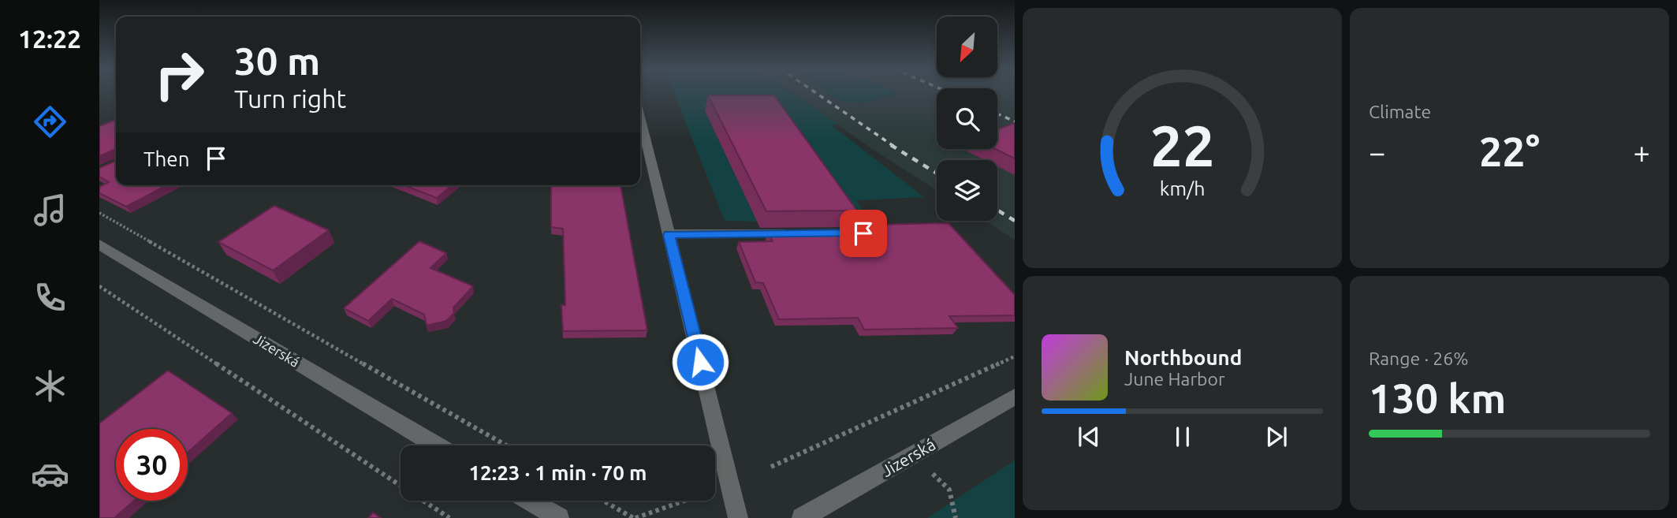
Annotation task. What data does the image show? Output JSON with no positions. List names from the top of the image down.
{
  "streets": {
    "street": ["Jizerská"]
  },
  "north": "bottom left",
  "page": {
    "tabs": "12:22",
    "tile": [
      "Climate",
      ["Range · 26%", "130 km"]
    ],
    "turn": ["30 m", "Turn right"],
    "heat": ["−", "22°", "+"],
    "then": "Then",
    "song": ["Northbound", "June Harbor"],
    "limit": "30",
    "trip": "12:23 · 1 min · 70 m",
    "gauge": ["22", "km/h"]
  }
}
